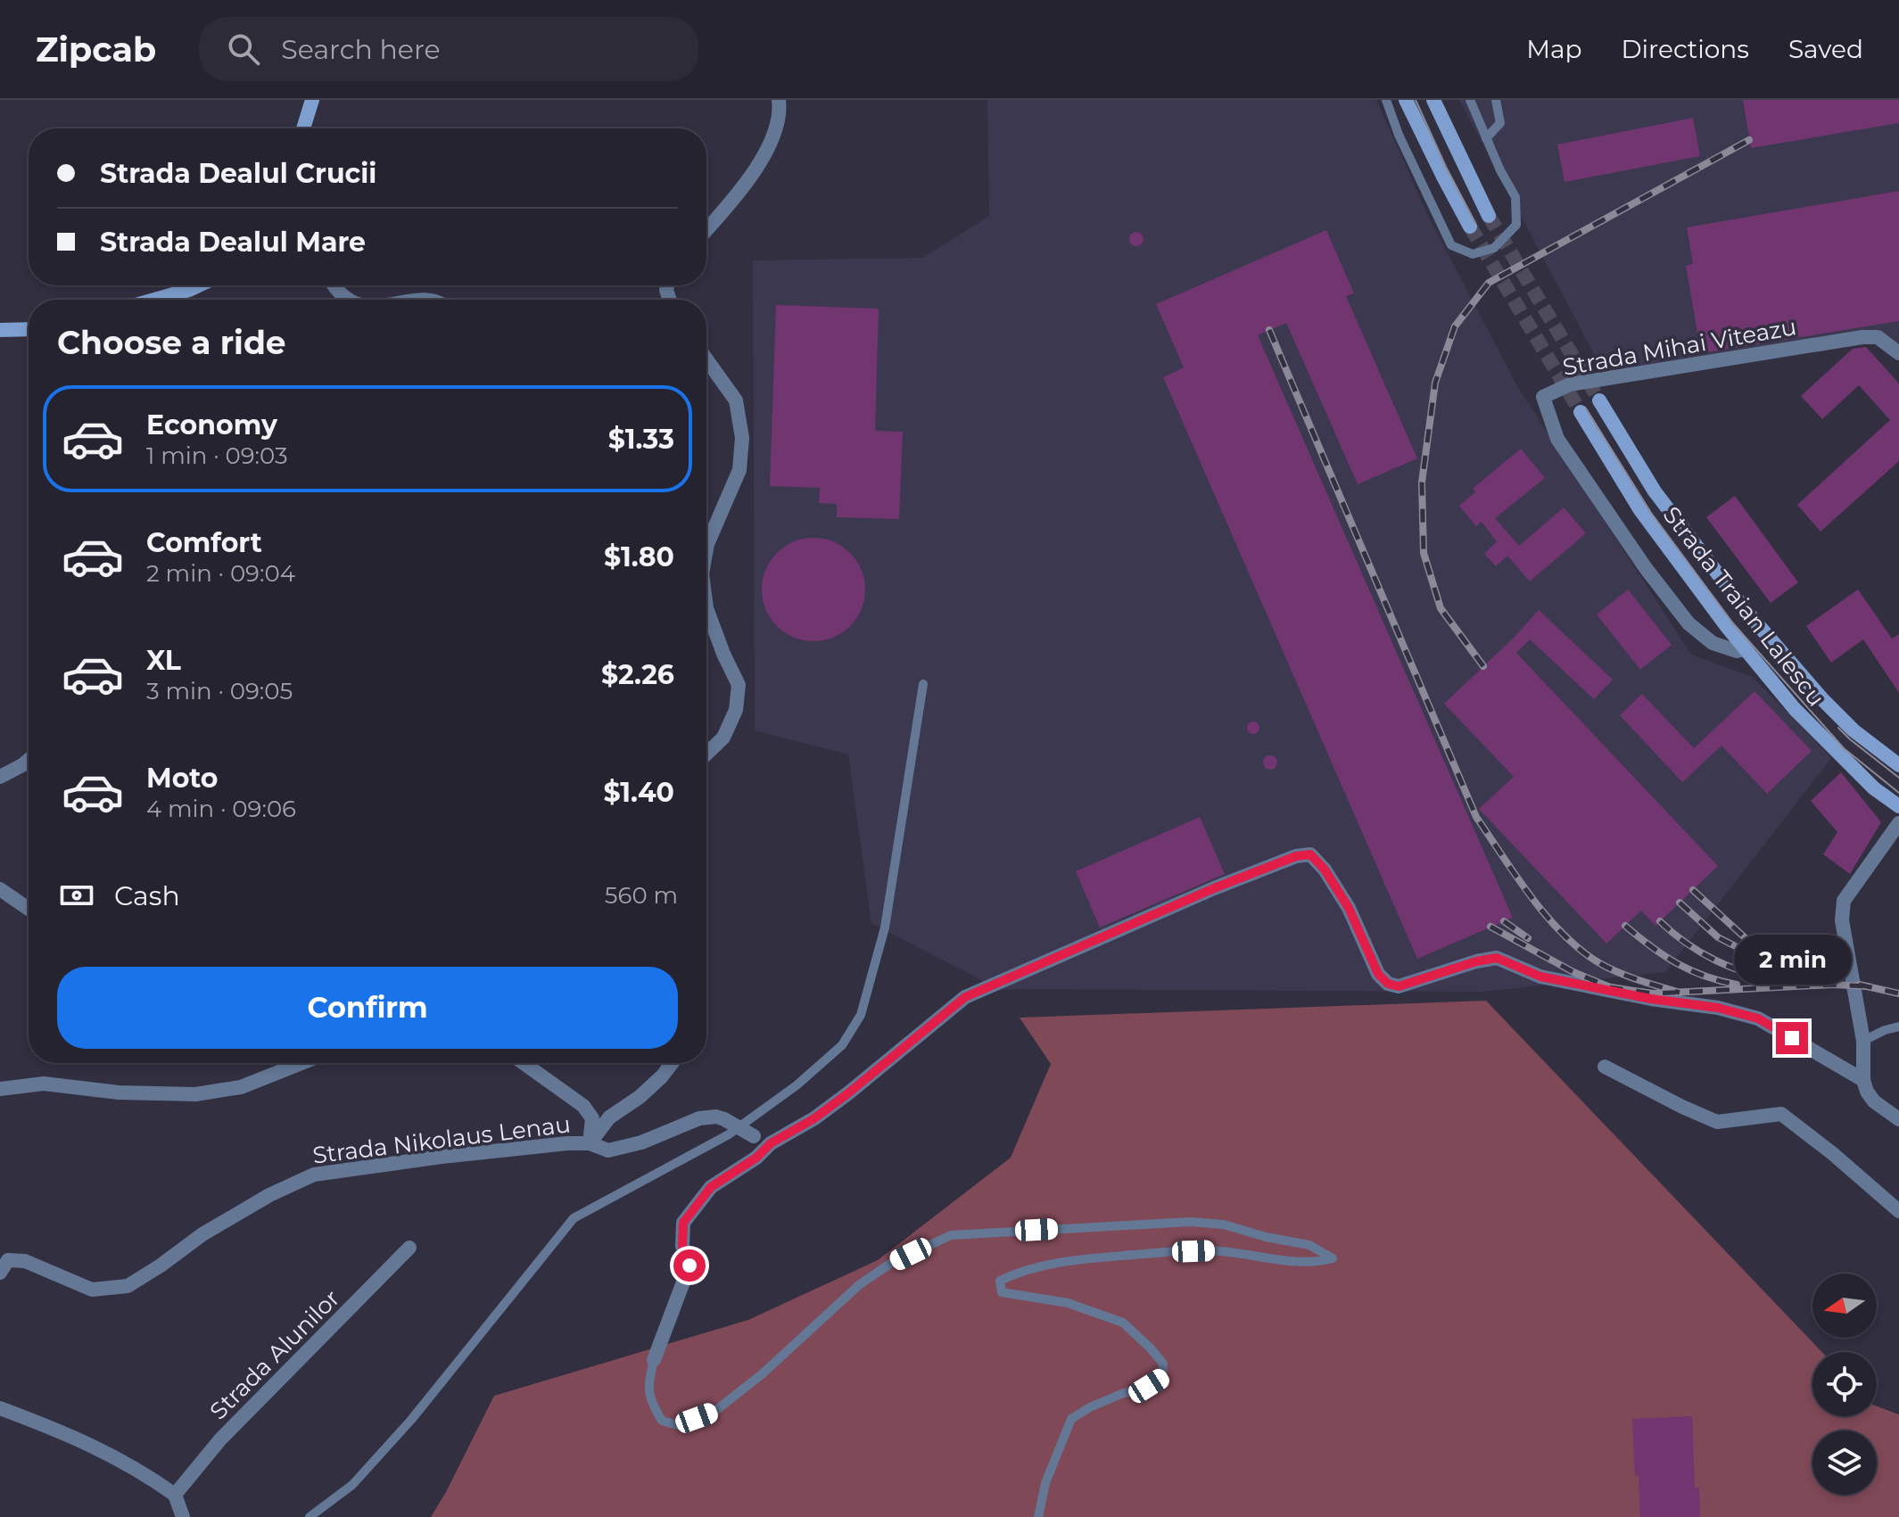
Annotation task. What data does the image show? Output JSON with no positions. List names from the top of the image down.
{
  "streets": {
    "main road": ["Strada Traian Lalescu"],
    "street": ["Strada Mihai Viteazu", "Strada Nikolaus Lenau", "Strada Alunilor"]
  },
  "crossings": [
    ["Strada Mihai Viteazu", "Strada Traian Lalescu"]
  ],
  "north": "left",
  "page": {
    "header": "Zipcab",
    "search": "Search here",
    "nav": ["Map", "Directions", "Saved"],
    "banner": ["Strada Dealul Crucii", "Strada Dealul Mare"],
    "heading": "Choose a ride",
    "list": [
      {
        "name": "Economy",
        "note": "1 min · 09:03",
        "value": "$1.33"
      },
      {
        "name": "Comfort",
        "note": "2 min · 09:04",
        "value": "$1.80"
      },
      {
        "name": "XL",
        "note": "3 min · 09:05",
        "value": "$2.26"
      },
      {
        "name": "Moto",
        "note": "4 min · 09:06",
        "value": "$1.40"
      }
    ],
    "pay": ["Cash", "560 m"],
    "bubble": "2 min",
    "buttons": "Confirm"
  }
}
